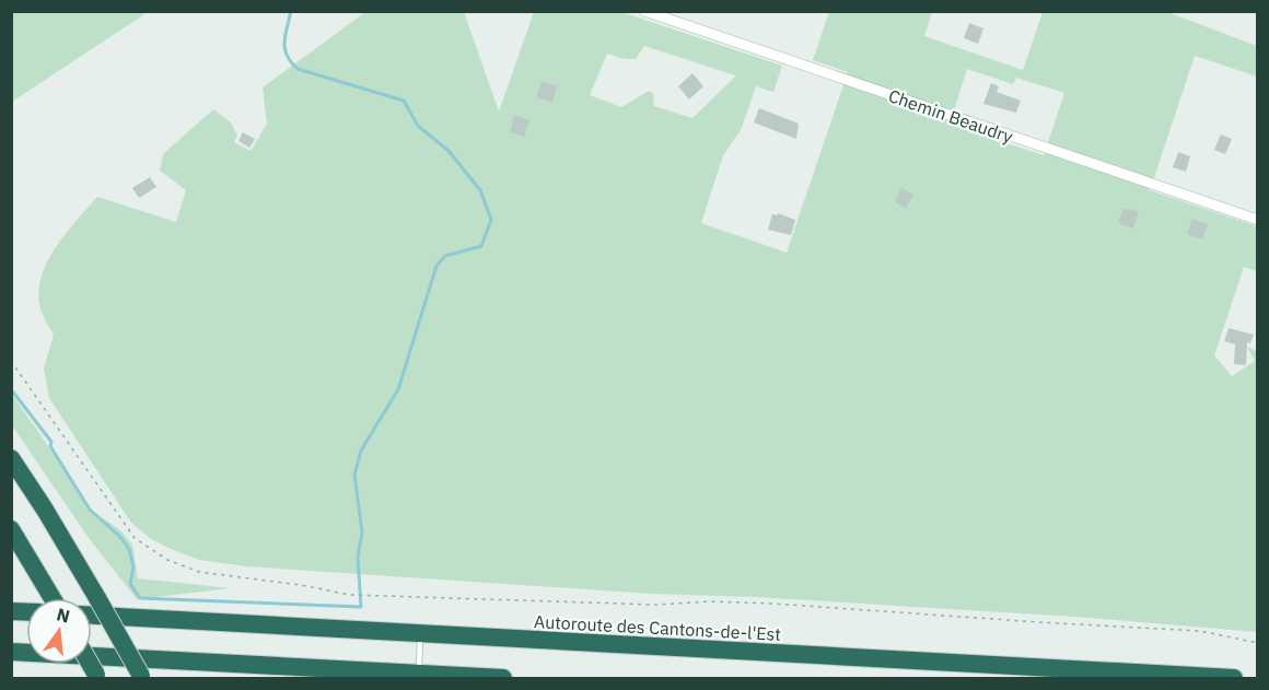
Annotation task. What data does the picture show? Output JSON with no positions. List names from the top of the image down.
{
  "streets": {
    "highway": ["Autoroute des Cantons-de-l'Est"],
    "street": ["Chemin Beaudry"]
  },
  "north": "top"
}
